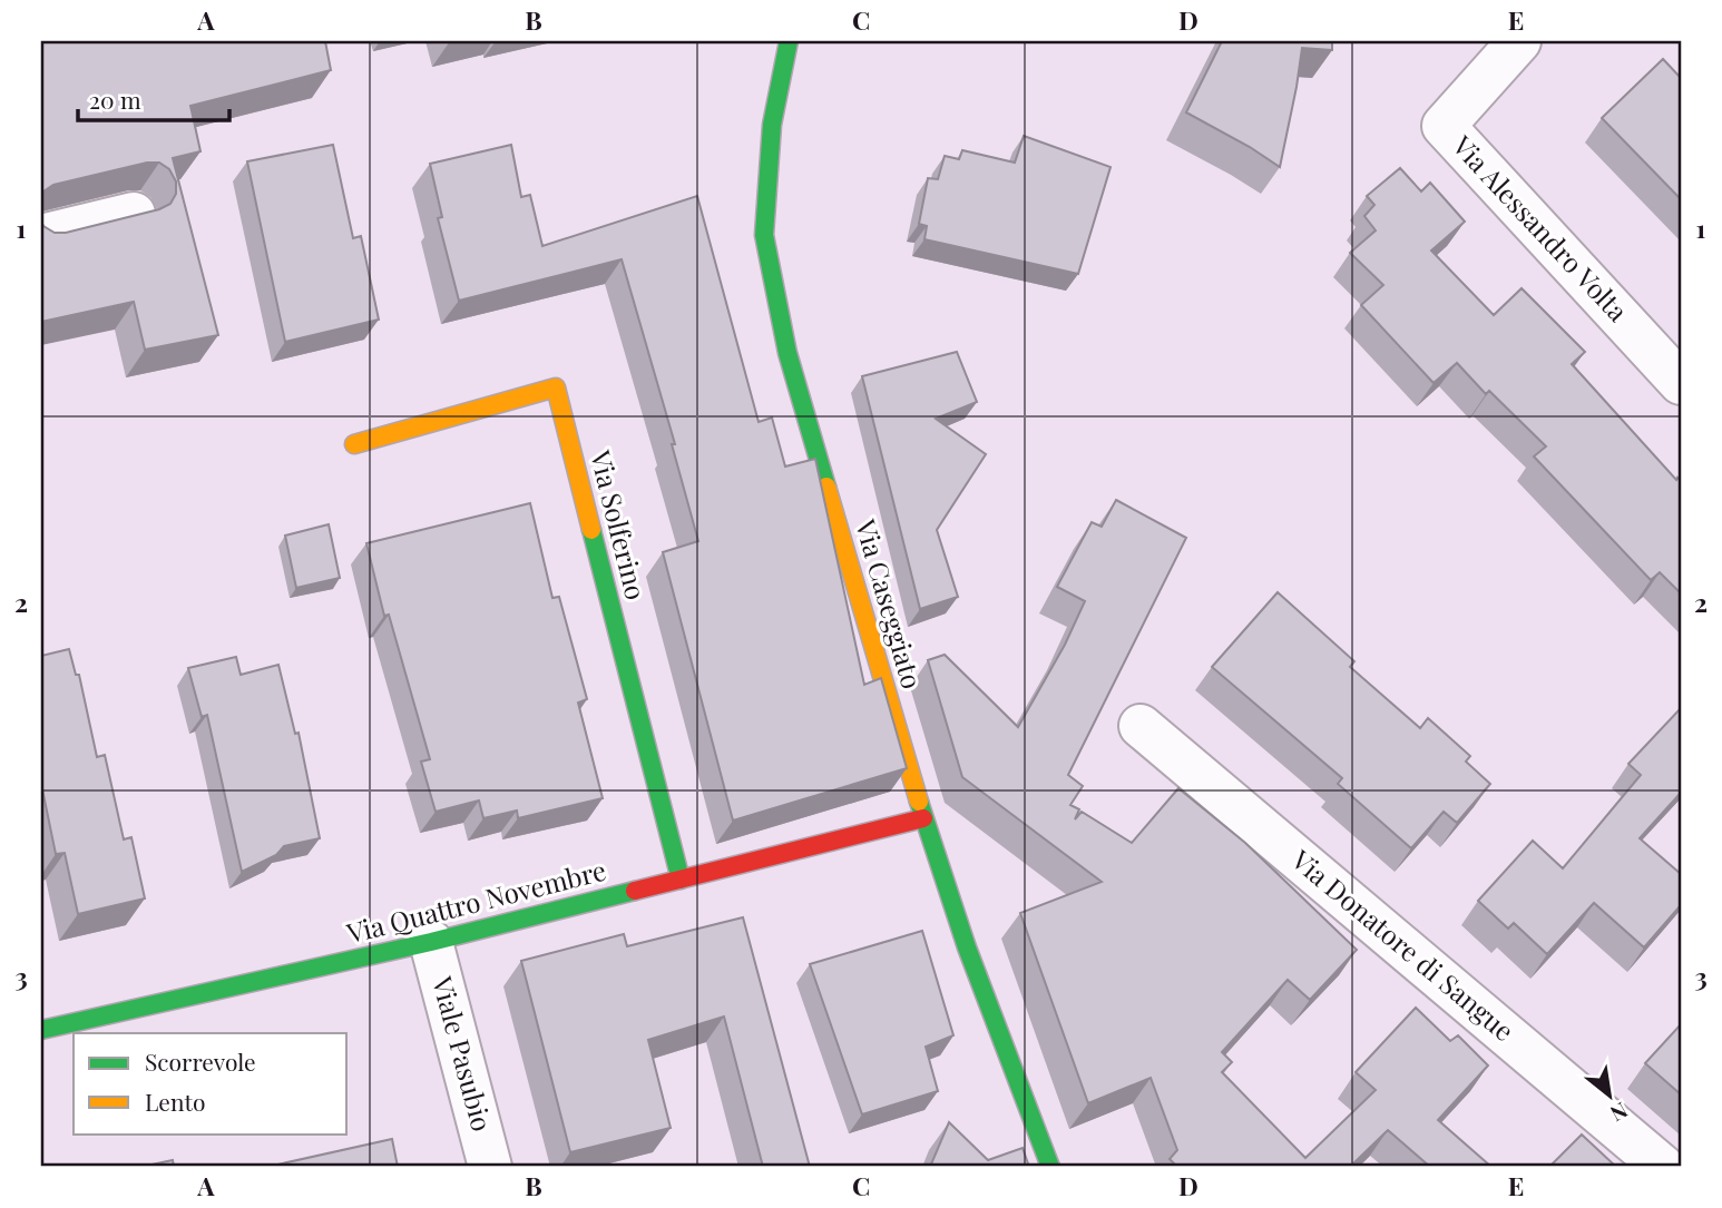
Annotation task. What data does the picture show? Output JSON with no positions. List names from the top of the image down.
{
  "streets": {
    "street": [
      "Via Alessandro Volta",
      "Via Solferino",
      "Via Caseggiato",
      "Via Quattro Novembre",
      "Via Donatore di Sangue",
      "Viale Pasubio"
    ]
  },
  "crossings": [
    ["Via Solferino", "Via Quattro Novembre"],
    ["Via Caseggiato", "Via Quattro Novembre"],
    ["Via Quattro Novembre", "Viale Pasubio"]
  ],
  "legend": ["Scorrevole", "Lento"],
  "scale_bar": "20 m",
  "north": "bottom right",
  "grid": {
    "columns": [
      "A",
      "B",
      "C",
      "D",
      "E"
    ],
    "rows": ["1", "2", "3"]
  }
}
